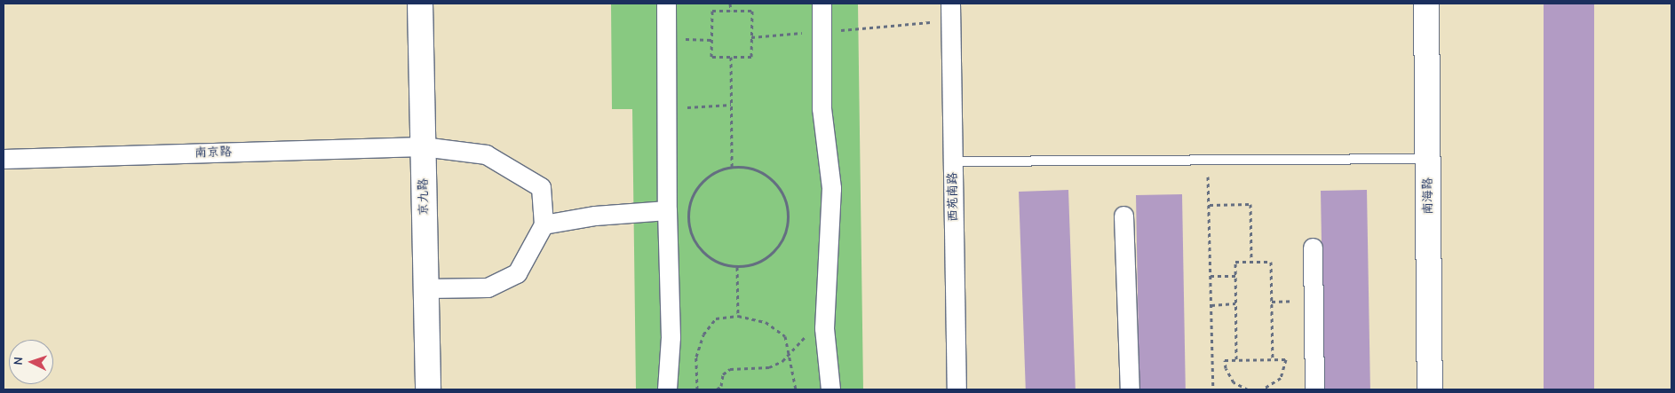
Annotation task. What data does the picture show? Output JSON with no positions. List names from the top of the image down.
{
  "streets": {
    "main road": ["南海路", "京九路"],
    "street": ["南京路", "西苑南路"]
  },
  "crossings": [
    ["南京路", "京九路"]
  ],
  "north": "left"
}
